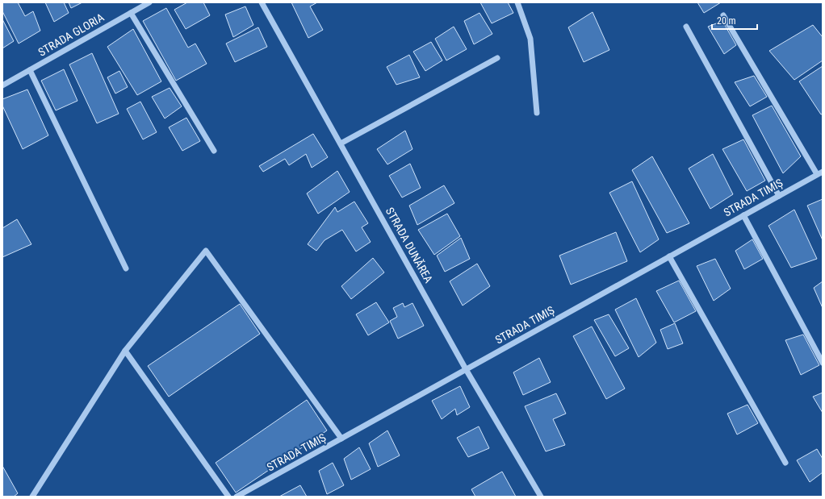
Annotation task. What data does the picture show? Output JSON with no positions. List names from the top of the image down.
{
  "streets": {
    "street": ["STRADA GLORIA", "STRADA TIMIȘ", "STRADA DUNĂREA"]
  },
  "crossings": [
    ["STRADA TIMIȘ", "STRADA DUNĂREA"]
  ],
  "scale_bar": "20 m"
}
